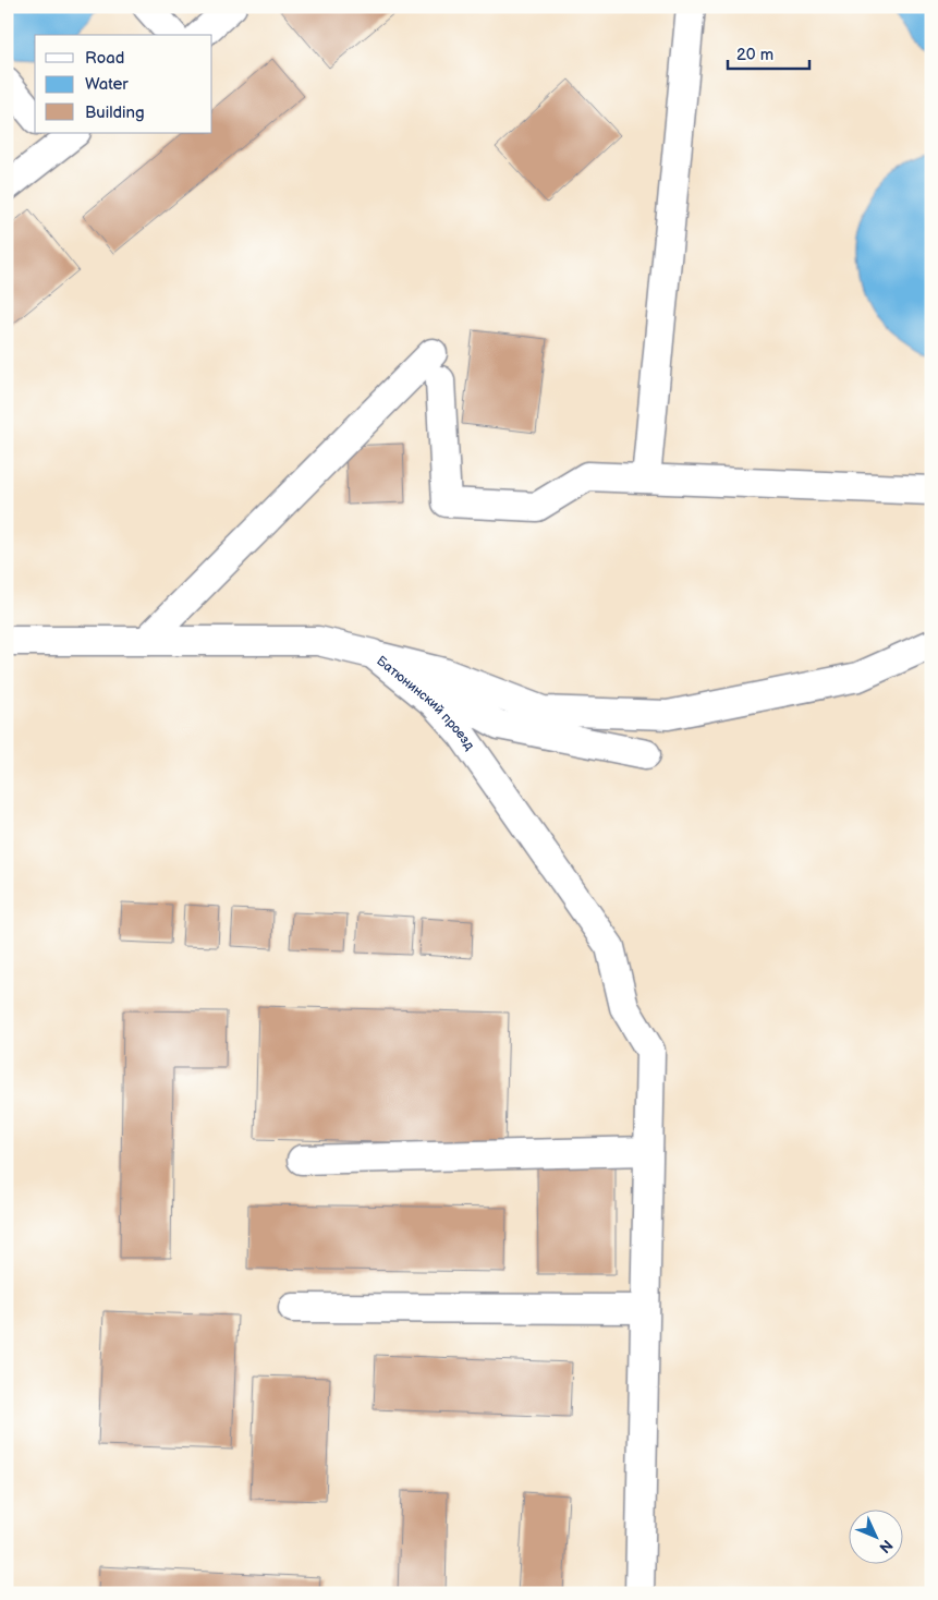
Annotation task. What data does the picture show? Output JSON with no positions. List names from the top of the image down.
{
  "streets": {
    "street": ["Батюнинский проезд"]
  },
  "legend": ["Road", "Water", "Building"],
  "scale_bar": "20 m",
  "north": "bottom right"
}
